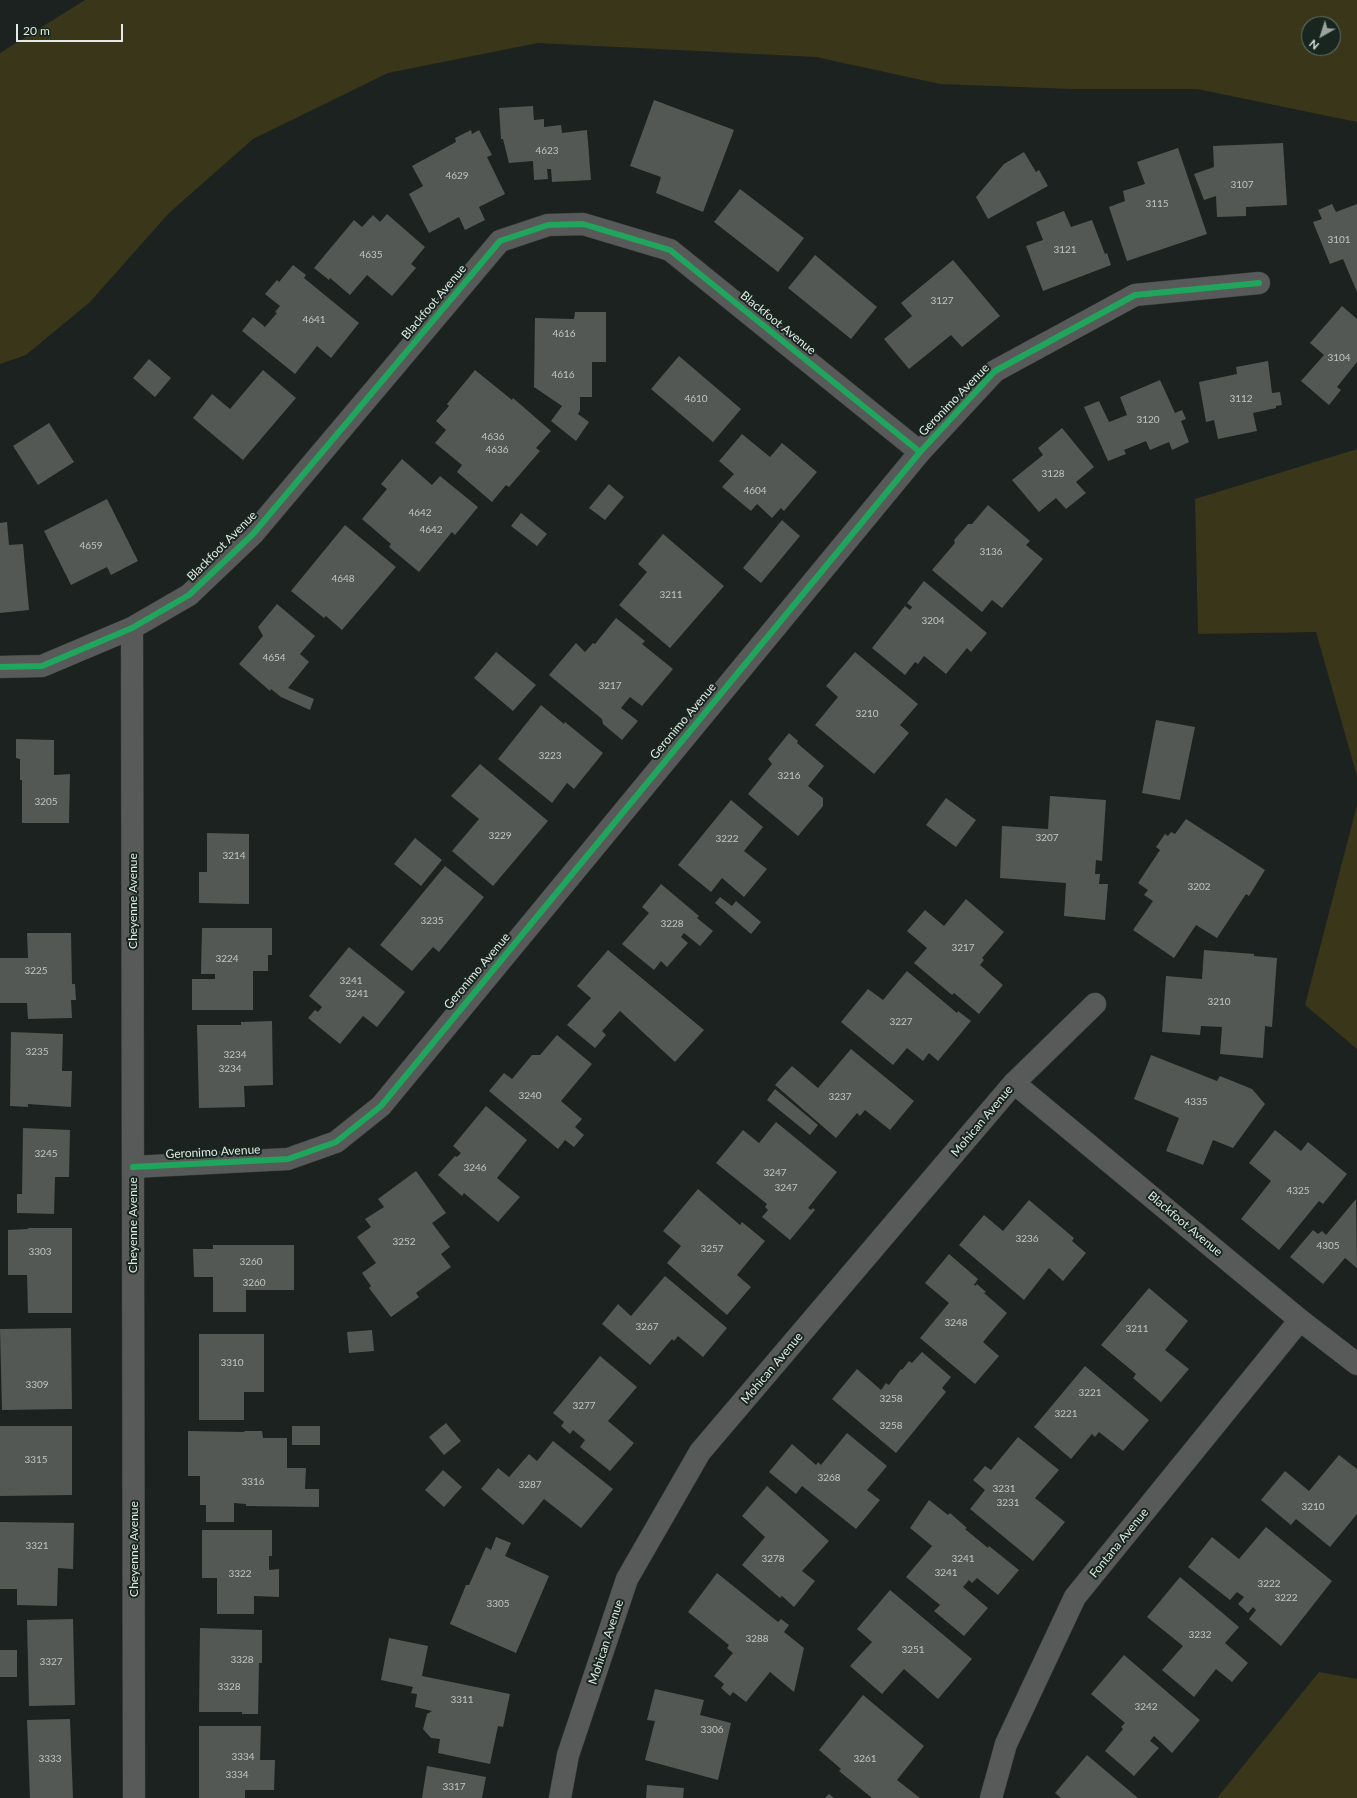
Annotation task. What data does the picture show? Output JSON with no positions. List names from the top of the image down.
{
  "streets": {
    "street": [
      "Blackfoot Avenue",
      "Geronimo Avenue",
      "Cheyenne Avenue",
      "Mohican Avenue",
      "Fontana Avenue"
    ]
  },
  "crossings": [
    ["Blackfoot Avenue", "Geronimo Avenue"],
    ["Blackfoot Avenue", "Cheyenne Avenue"],
    ["Blackfoot Avenue", "Mohican Avenue"],
    ["Blackfoot Avenue", "Fontana Avenue"],
    ["Geronimo Avenue", "Cheyenne Avenue"]
  ],
  "house_numbers": [
    "4623",
    "4629",
    "3107",
    "3115",
    "3101",
    "3121",
    "4635",
    "3127",
    "4641",
    "4616",
    "3104",
    "4616",
    "4610",
    "3112",
    "3120",
    "4636",
    "4636",
    "3128",
    "4604",
    "4642",
    "4642",
    "4659",
    "3136",
    "4648",
    "3211",
    "3204",
    "4654",
    "3217",
    "3210",
    "3223",
    "3216",
    "3205",
    "3229",
    "3207",
    "3222",
    "3214",
    "3202",
    "3235",
    "3228",
    "3217",
    "3224",
    "3225",
    "3241",
    "3241",
    "3210",
    "3227",
    "3235",
    "3234",
    "3234",
    "3240",
    "3237",
    "4335",
    "3245",
    "3246",
    "3247",
    "3247",
    "4325",
    "3236",
    "3252",
    "4305",
    "3257",
    "3303",
    "3260",
    "3260",
    "3248",
    "3267",
    "3211",
    "3310",
    "3309",
    "3221",
    "3258",
    "3277",
    "3221",
    "3258",
    "3315",
    "3268",
    "3316",
    "3287",
    "3231",
    "3231",
    "3210",
    "3321",
    "3278",
    "3241",
    "3241",
    "3322",
    "3222",
    "3222",
    "3305",
    "3232",
    "3288",
    "3251",
    "3328",
    "3327",
    "3328",
    "3311",
    "3242",
    "3306",
    "3334",
    "3333",
    "3261",
    "3334",
    "3317"
  ],
  "scale_bar": "20 m",
  "north": "bottom left"
}
